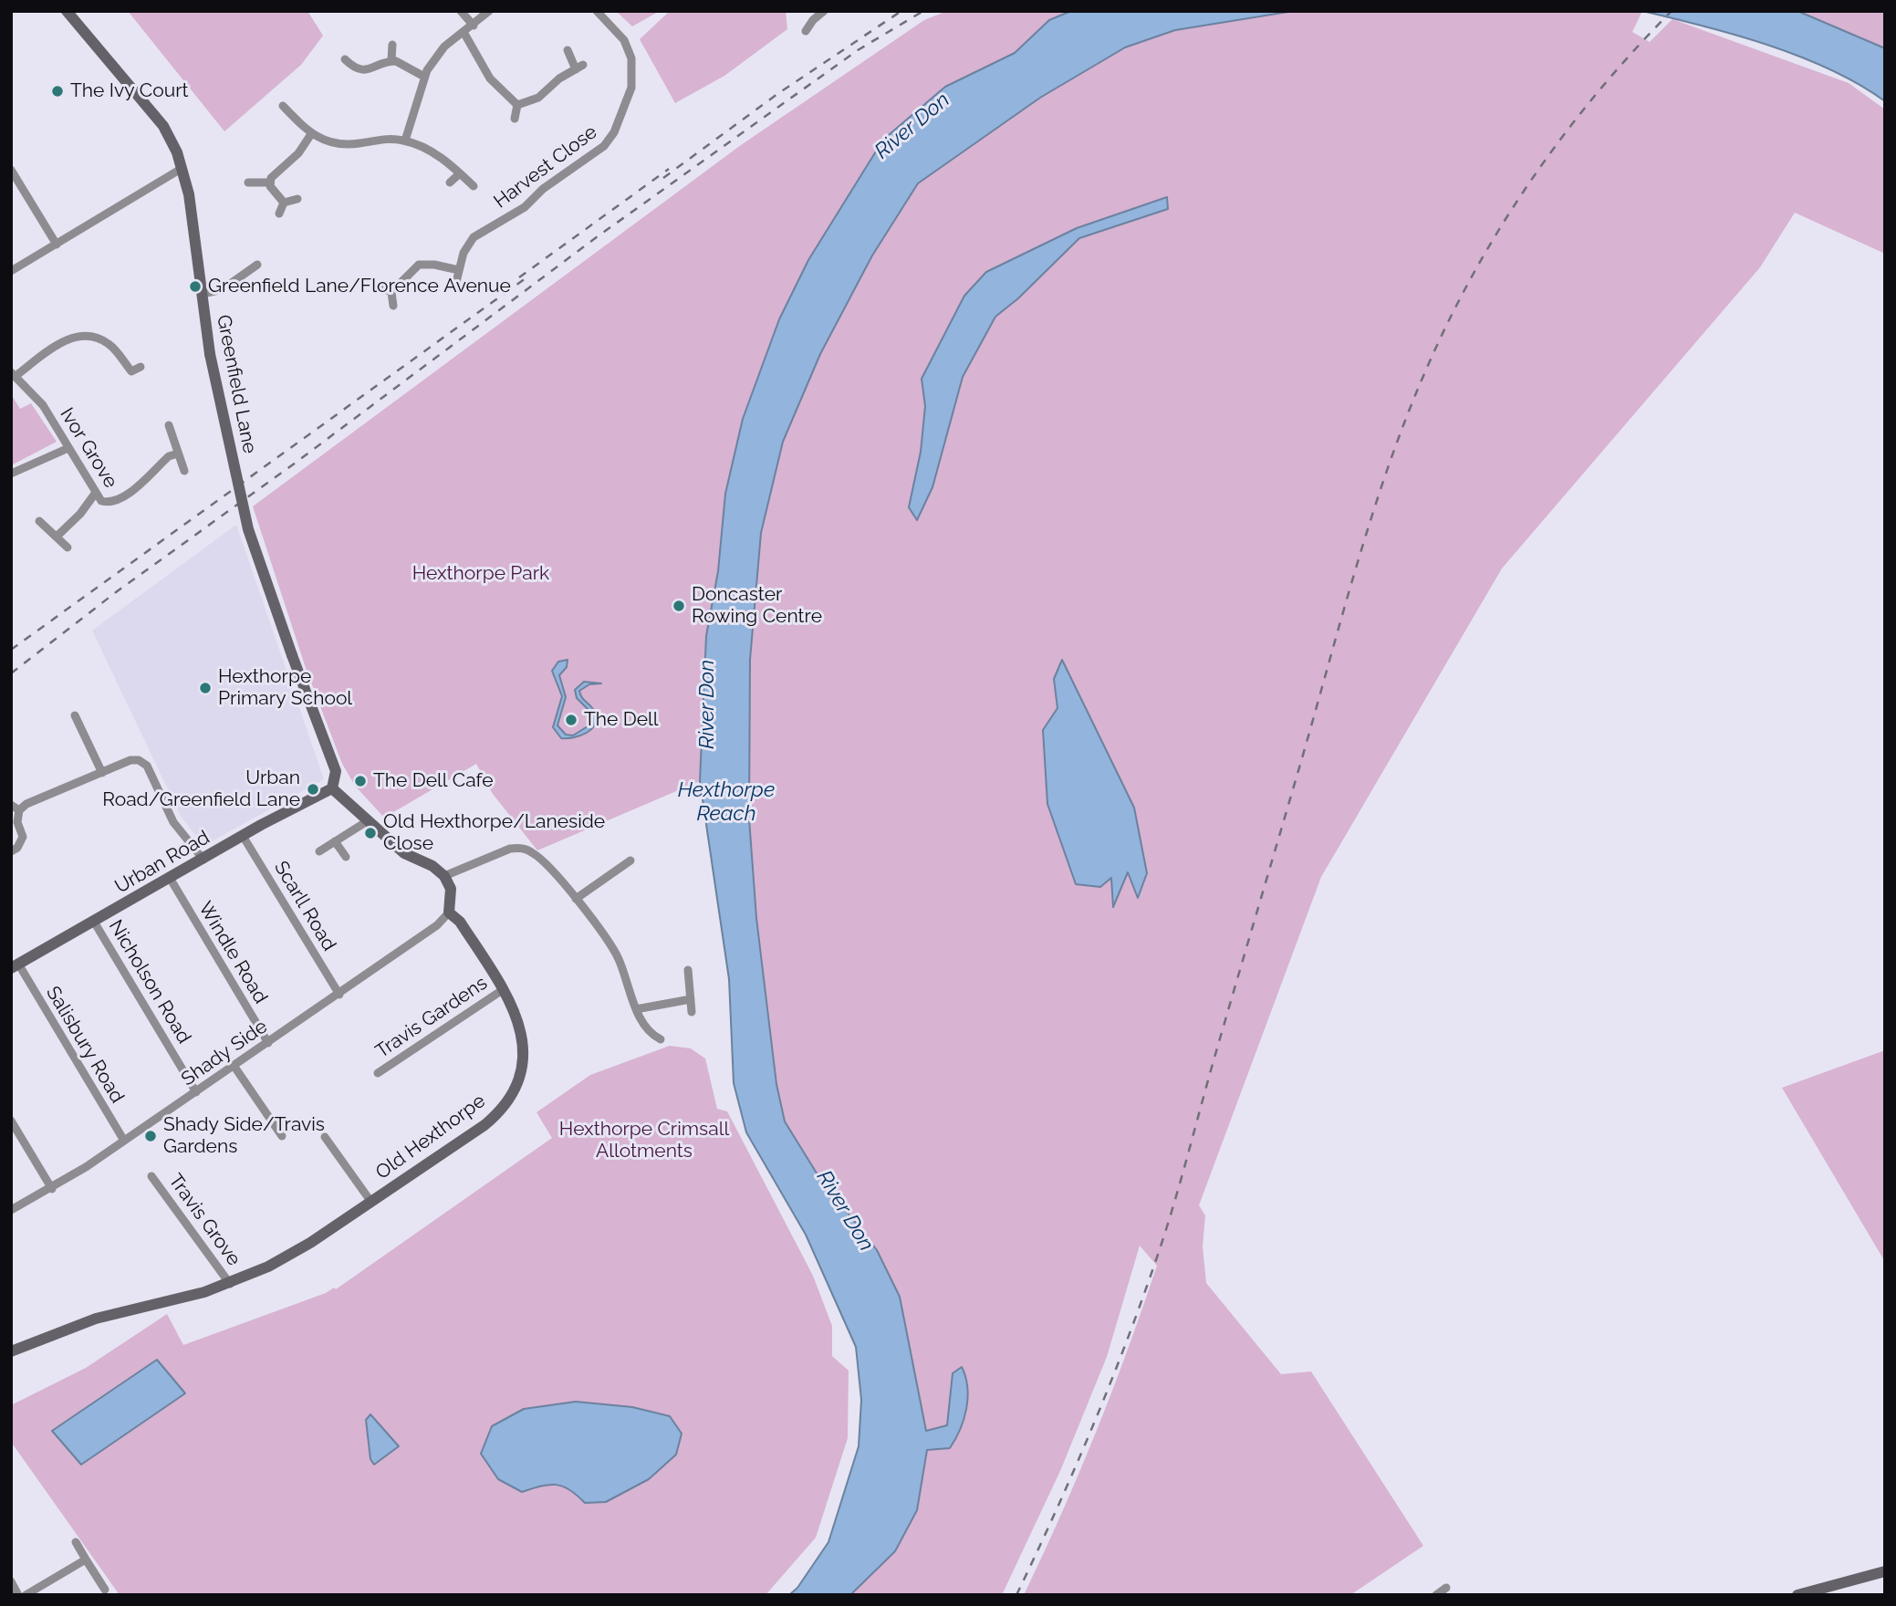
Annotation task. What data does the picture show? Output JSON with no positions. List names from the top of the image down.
{
  "streets": {
    "street": [
      "Harvest Close",
      "Greenfield Lane",
      "Ivor Grove",
      "Urban Road",
      "Scarll Road",
      "Windle Road",
      "Nicholson Road",
      "Travis Gardens",
      "Salisbury Road",
      "Shady Side",
      "Old Hexthorpe",
      "Travis Grove"
    ]
  },
  "crossings": [
    ["Greenfield Lane", "Urban Road"],
    ["Urban Road", "Scarll Road"],
    ["Urban Road", "Windle Road"],
    ["Urban Road", "Nicholson Road"],
    ["Urban Road", "Salisbury Road"],
    ["Scarll Road", "Shady Side"],
    ["Windle Road", "Shady Side"],
    ["Nicholson Road", "Shady Side"],
    ["Travis Gardens", "Old Hexthorpe"],
    ["Salisbury Road", "Shady Side"],
    ["Shady Side", "Old Hexthorpe"],
    ["Old Hexthorpe", "Travis Grove"]
  ],
  "water": ["River Don", "Hexthorpe Reach"],
  "parks": ["Hexthorpe Park", "Hexthorpe Crimsall Allotments"],
  "places": [
    "The Ivy Court",
    "Greenfield Lane/Florence Avenue",
    "Doncaster Rowing Centre",
    "Hexthorpe Primary School",
    "The Dell",
    "The Dell Cafe",
    "Urban Road/Greenfield Lane",
    "Old Hexthorpe/Laneside Close",
    "Shady Side/Travis Gardens"
  ]
}
